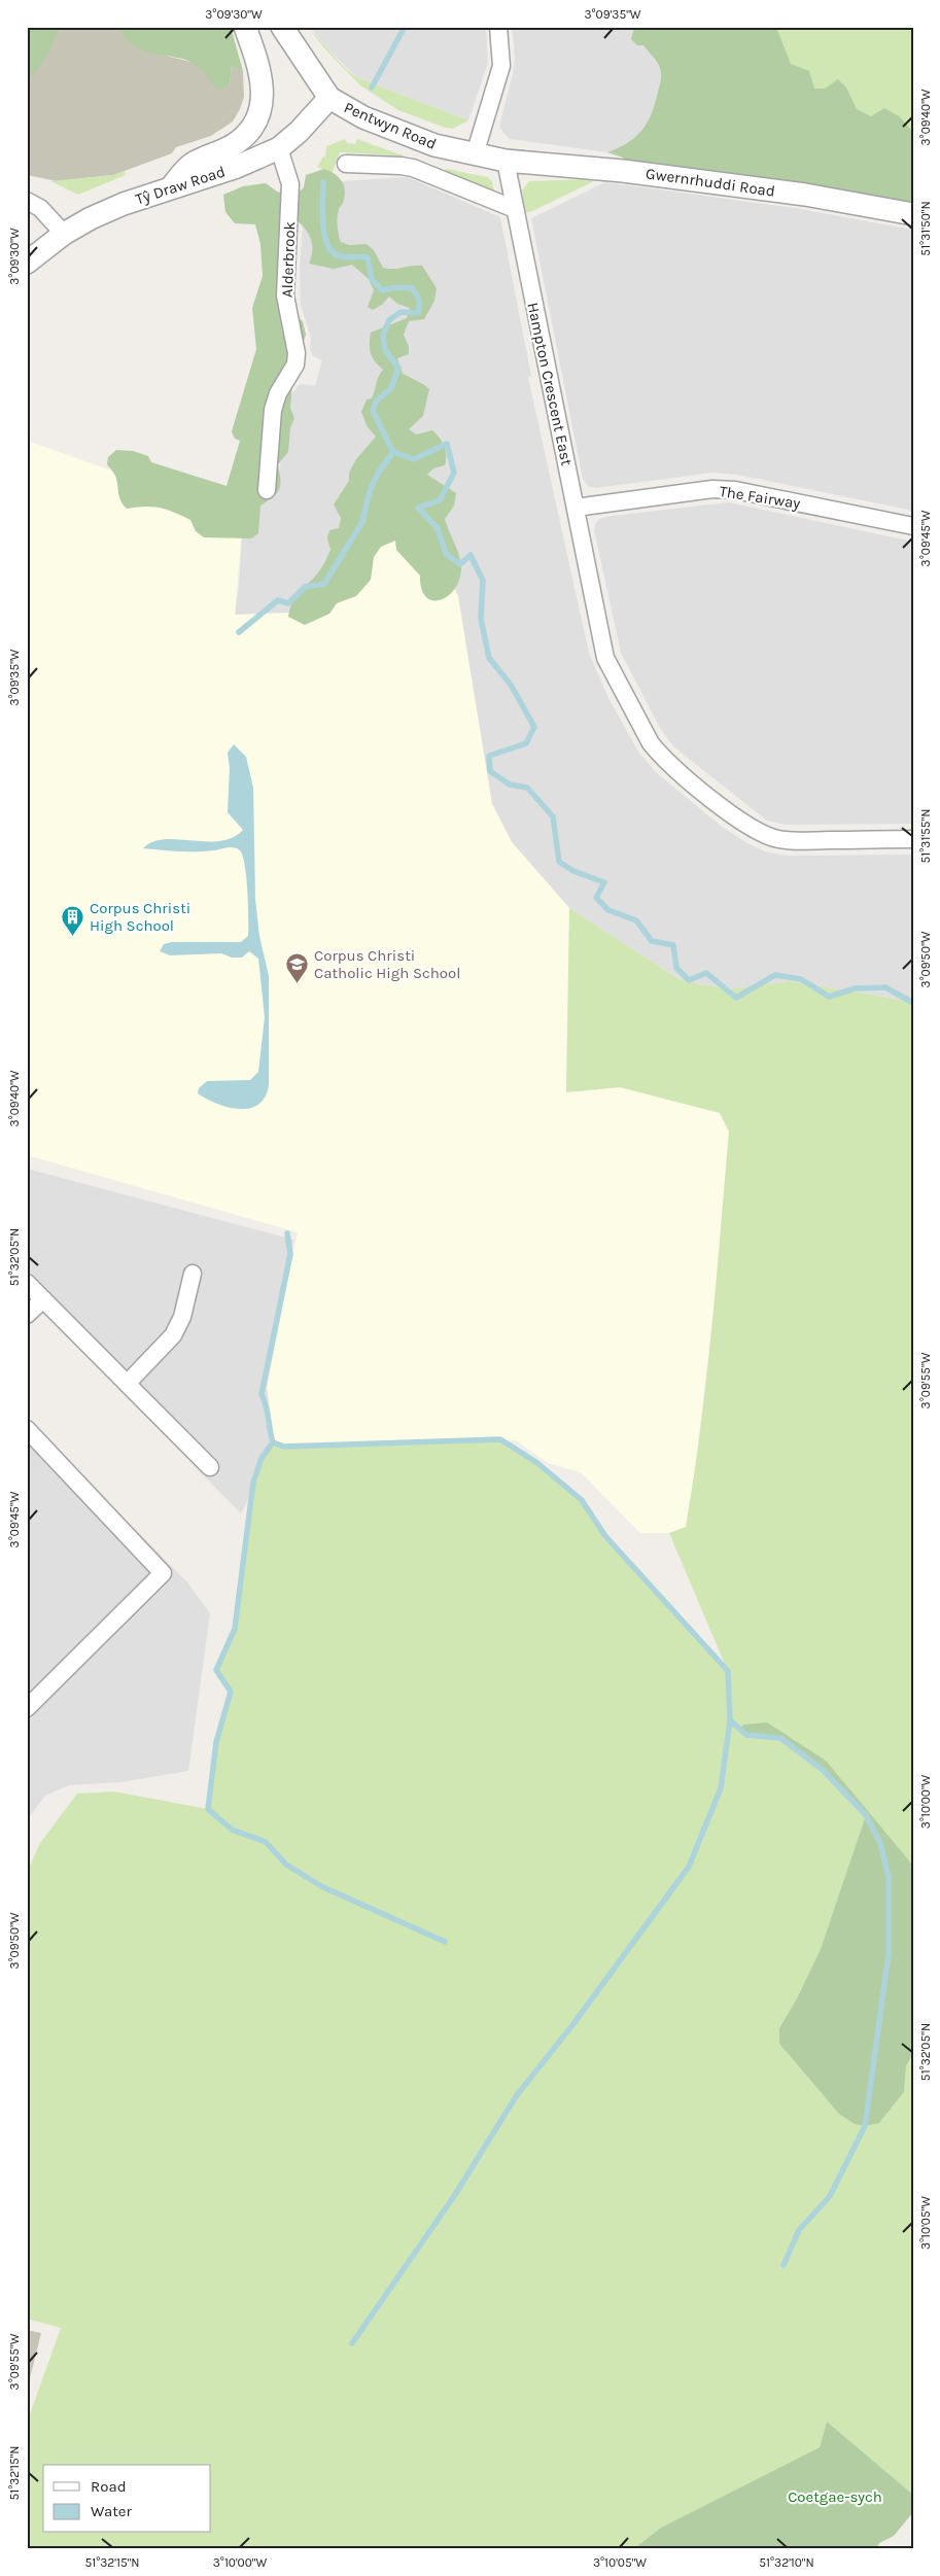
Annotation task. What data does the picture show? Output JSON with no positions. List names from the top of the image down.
{
  "streets": {
    "street": [
      "Pentwyn Road",
      "Gwernrhuddi Road",
      "Tŷ Draw Road",
      "Alderbrook",
      "Hampton Crescent East",
      "The Fairway"
    ]
  },
  "crossings": [
    ["Pentwyn Road", "Gwernrhuddi Road"],
    ["Pentwyn Road", "Tŷ Draw Road"],
    ["Pentwyn Road", "Hampton Crescent East"],
    ["Gwernrhuddi Road", "Hampton Crescent East"],
    ["Tŷ Draw Road", "Alderbrook"],
    ["Hampton Crescent East", "The Fairway"]
  ],
  "parks": ["Coetgae-sych"],
  "places": {
    "building": ["Corpus Christi High School"],
    "school or university": ["Corpus Christi Catholic High School"]
  },
  "legend": ["Road", "Water"],
  "coordinates": [
    "3°09'30\"W",
    "3°09'35\"W",
    "3°09'40\"W",
    "51°31'50\"N",
    "3°09'45\"W",
    "51°31'55\"N",
    "3°09'50\"W",
    "51°32'05\"N",
    "3°09'55\"W",
    "3°10'00\"W",
    "3°10'05\"W",
    "51°32'15\"N",
    "51°32'10\"N"
  ]
}
